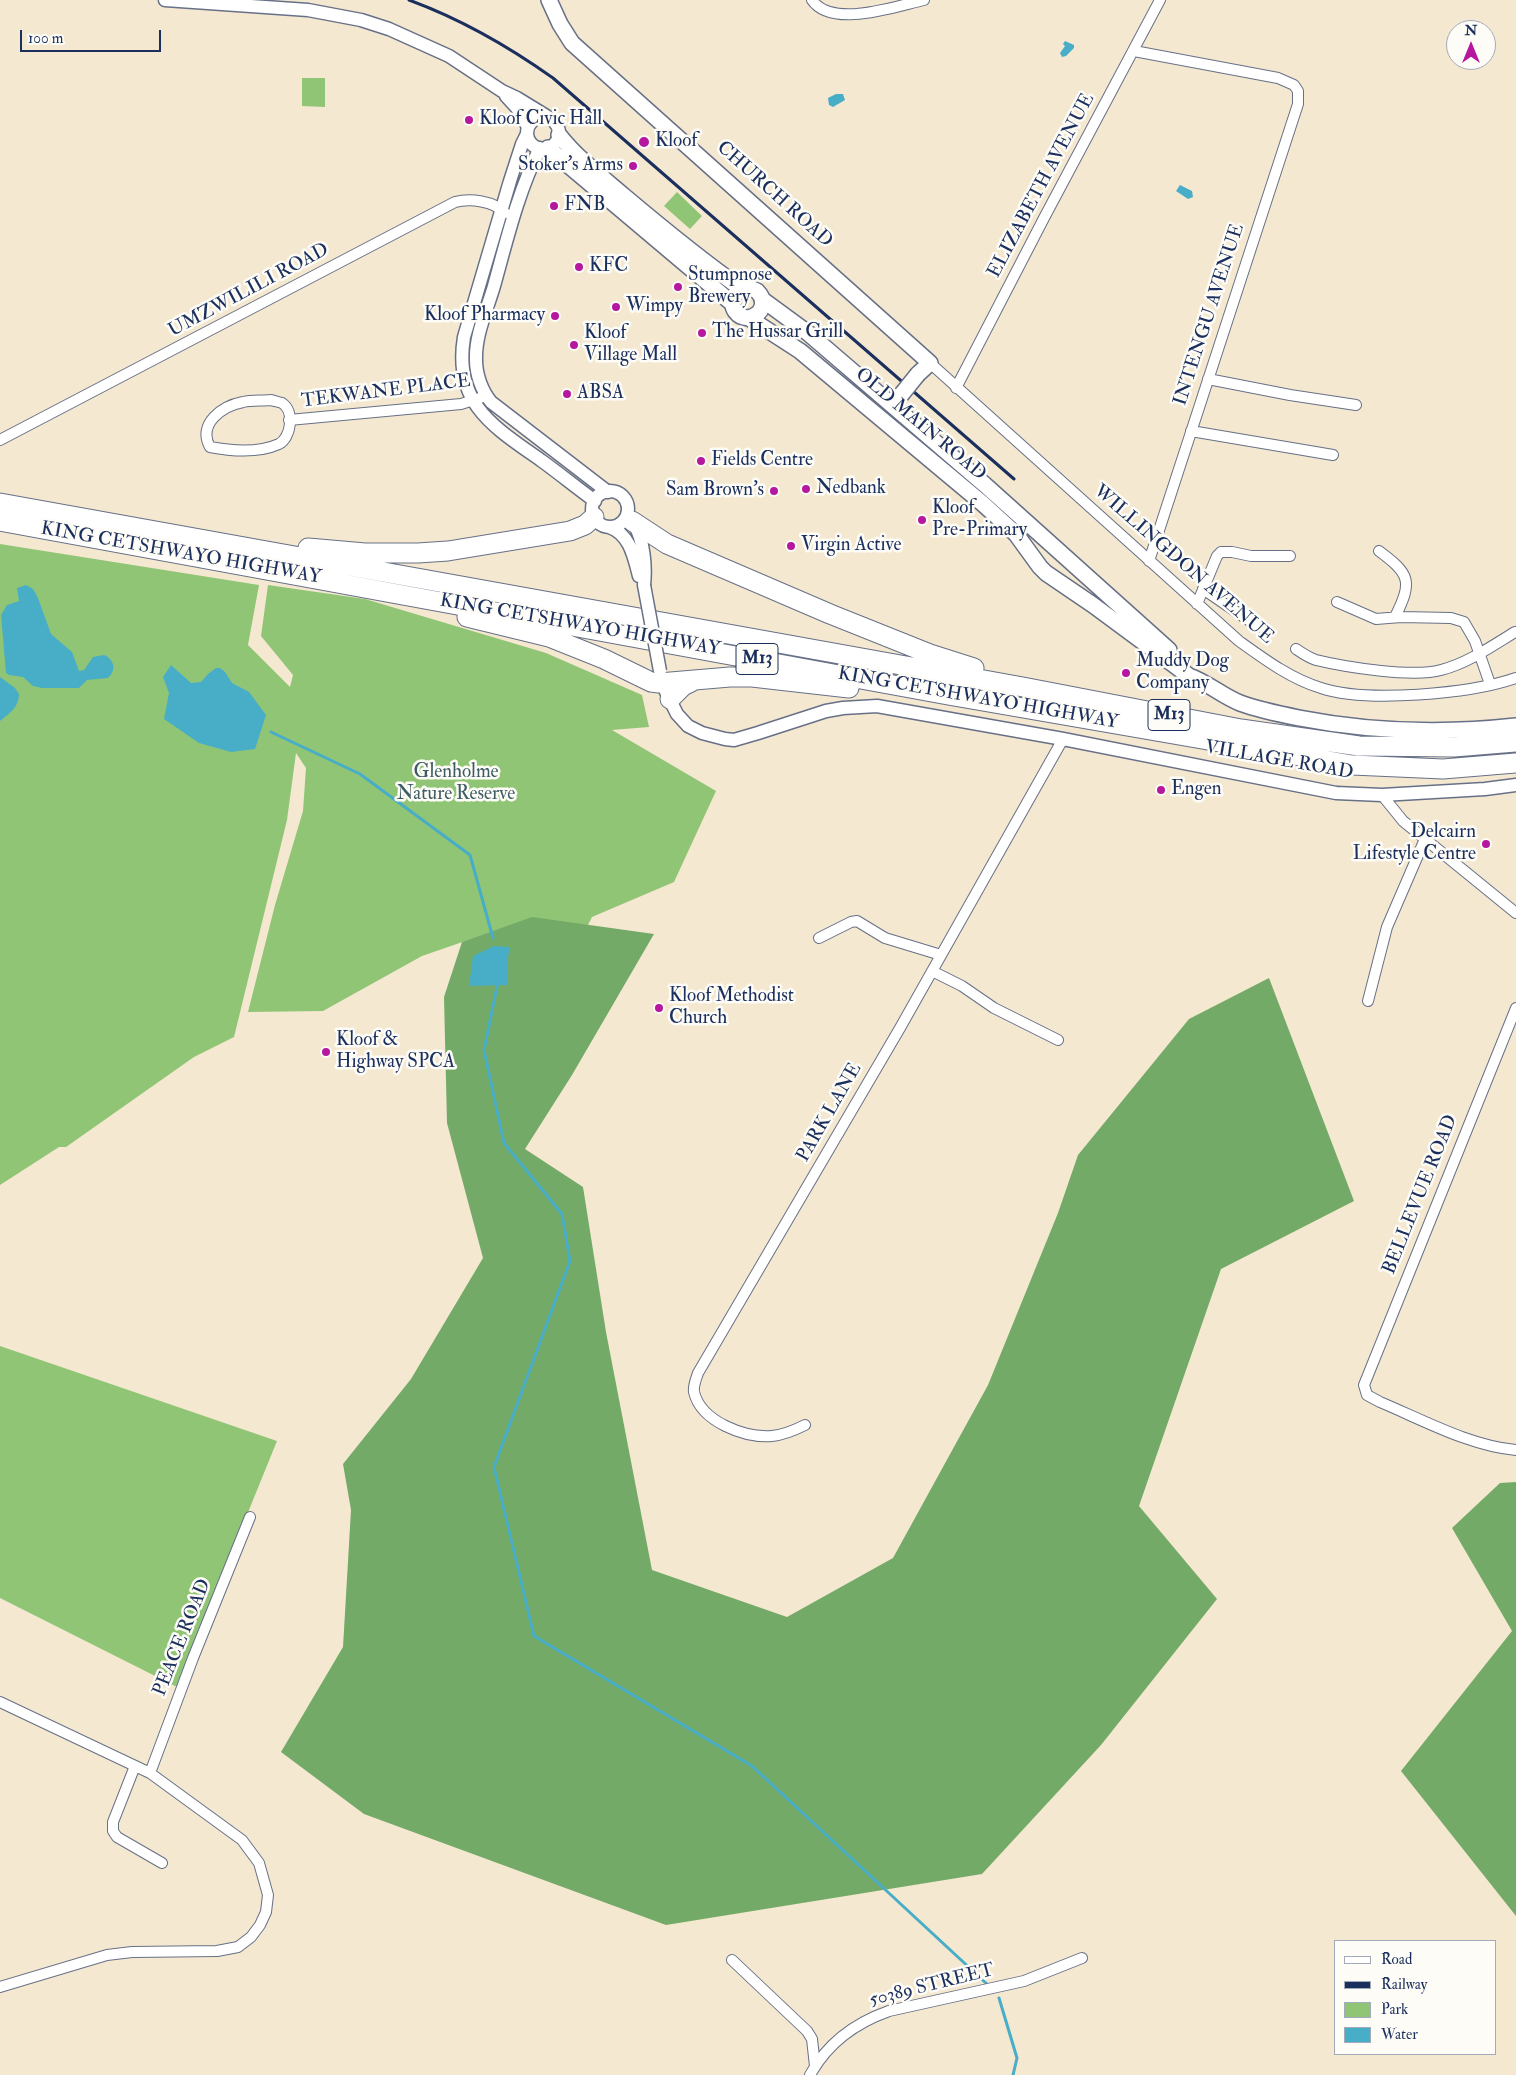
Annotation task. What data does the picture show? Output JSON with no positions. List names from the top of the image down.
{
  "streets": {
    "highway": ["KING CETSHWAYO HIGHWAY", "M13"],
    "main road": ["CHURCH ROAD", "OLD MAIN ROAD"],
    "street": [
      "ELIZABETH AVENUE",
      "UMZWILILI ROAD",
      "INTENGU AVENUE",
      "TEKWANE PLACE",
      "WILLINGDON AVENUE",
      "VILLAGE ROAD",
      "PARK LANE",
      "BELLEVUE ROAD",
      "PEACE ROAD",
      "50389 STREET"
    ]
  },
  "crossings": [
    ["ELIZABETH AVENUE", "INTENGU AVENUE"],
    ["ELIZABETH AVENUE", "WILLINGDON AVENUE"],
    ["CHURCH ROAD", "WILLINGDON AVENUE"],
    ["UMZWILILI ROAD", "VILLAGE ROAD"],
    ["INTENGU AVENUE", "WILLINGDON AVENUE"],
    ["TEKWANE PLACE", "VILLAGE ROAD"],
    ["VILLAGE ROAD", "PARK LANE"]
  ],
  "parks": ["Glenholme Nature Reserve"],
  "places": [
    "Kloof Civic Hall",
    "Kloof",
    "Stoker's Arms",
    "FNB",
    "KFC",
    "Stumpnose Brewery",
    "Wimpy",
    "Kloof Pharmacy",
    "The Hussar Grill",
    "Kloof Village Mall",
    "ABSA",
    "Fields Centre",
    "Nedbank",
    "Sam Brown's",
    "Kloof Pre-Primary",
    "Virgin Active",
    "Muddy Dog Company",
    "Engen",
    "Delcairn Lifestyle Centre",
    "Kloof Methodist Church",
    "Kloof & Highway SPCA"
  ],
  "legend": [
    "Road",
    "Railway",
    "Park",
    "Water"
  ],
  "scale_bar": "100 m",
  "north": "top"
}
